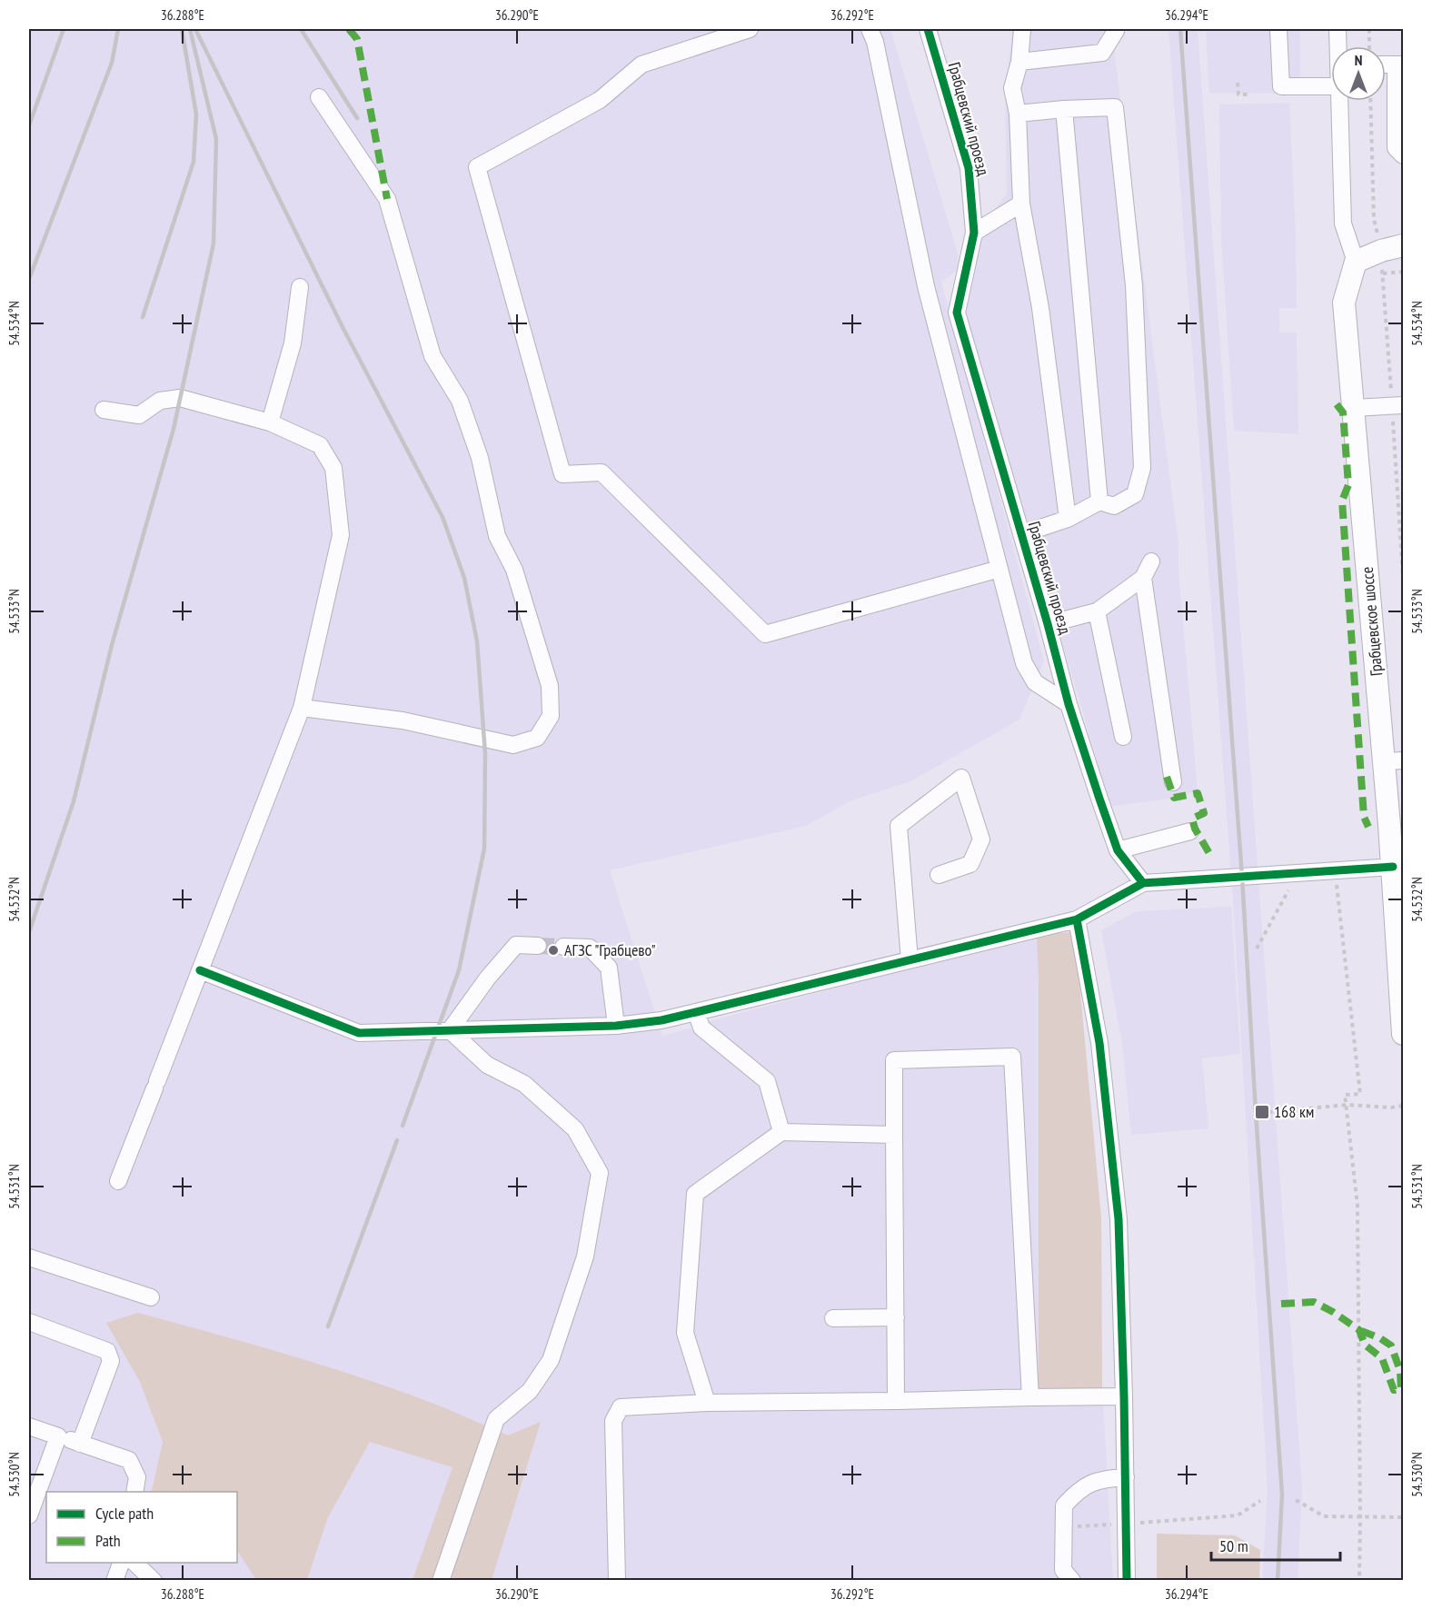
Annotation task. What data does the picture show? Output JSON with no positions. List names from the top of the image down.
{
  "streets": {
    "main road": ["Грабцевское шоссе"],
    "street": ["Грабцевский проезд"]
  },
  "places": {
    "other": ["АГЗС \"Грабцево\""],
    "transit": ["168 км"]
  },
  "legend": ["Cycle path", "Path"],
  "scale_bar": "50 m",
  "north": "top",
  "coordinates": [
    "36.288°E",
    "36.290°E",
    "36.292°E",
    "36.294°E",
    "54.534°N",
    "54.533°N",
    "54.532°N",
    "54.531°N",
    "54.530°N"
  ]
}
